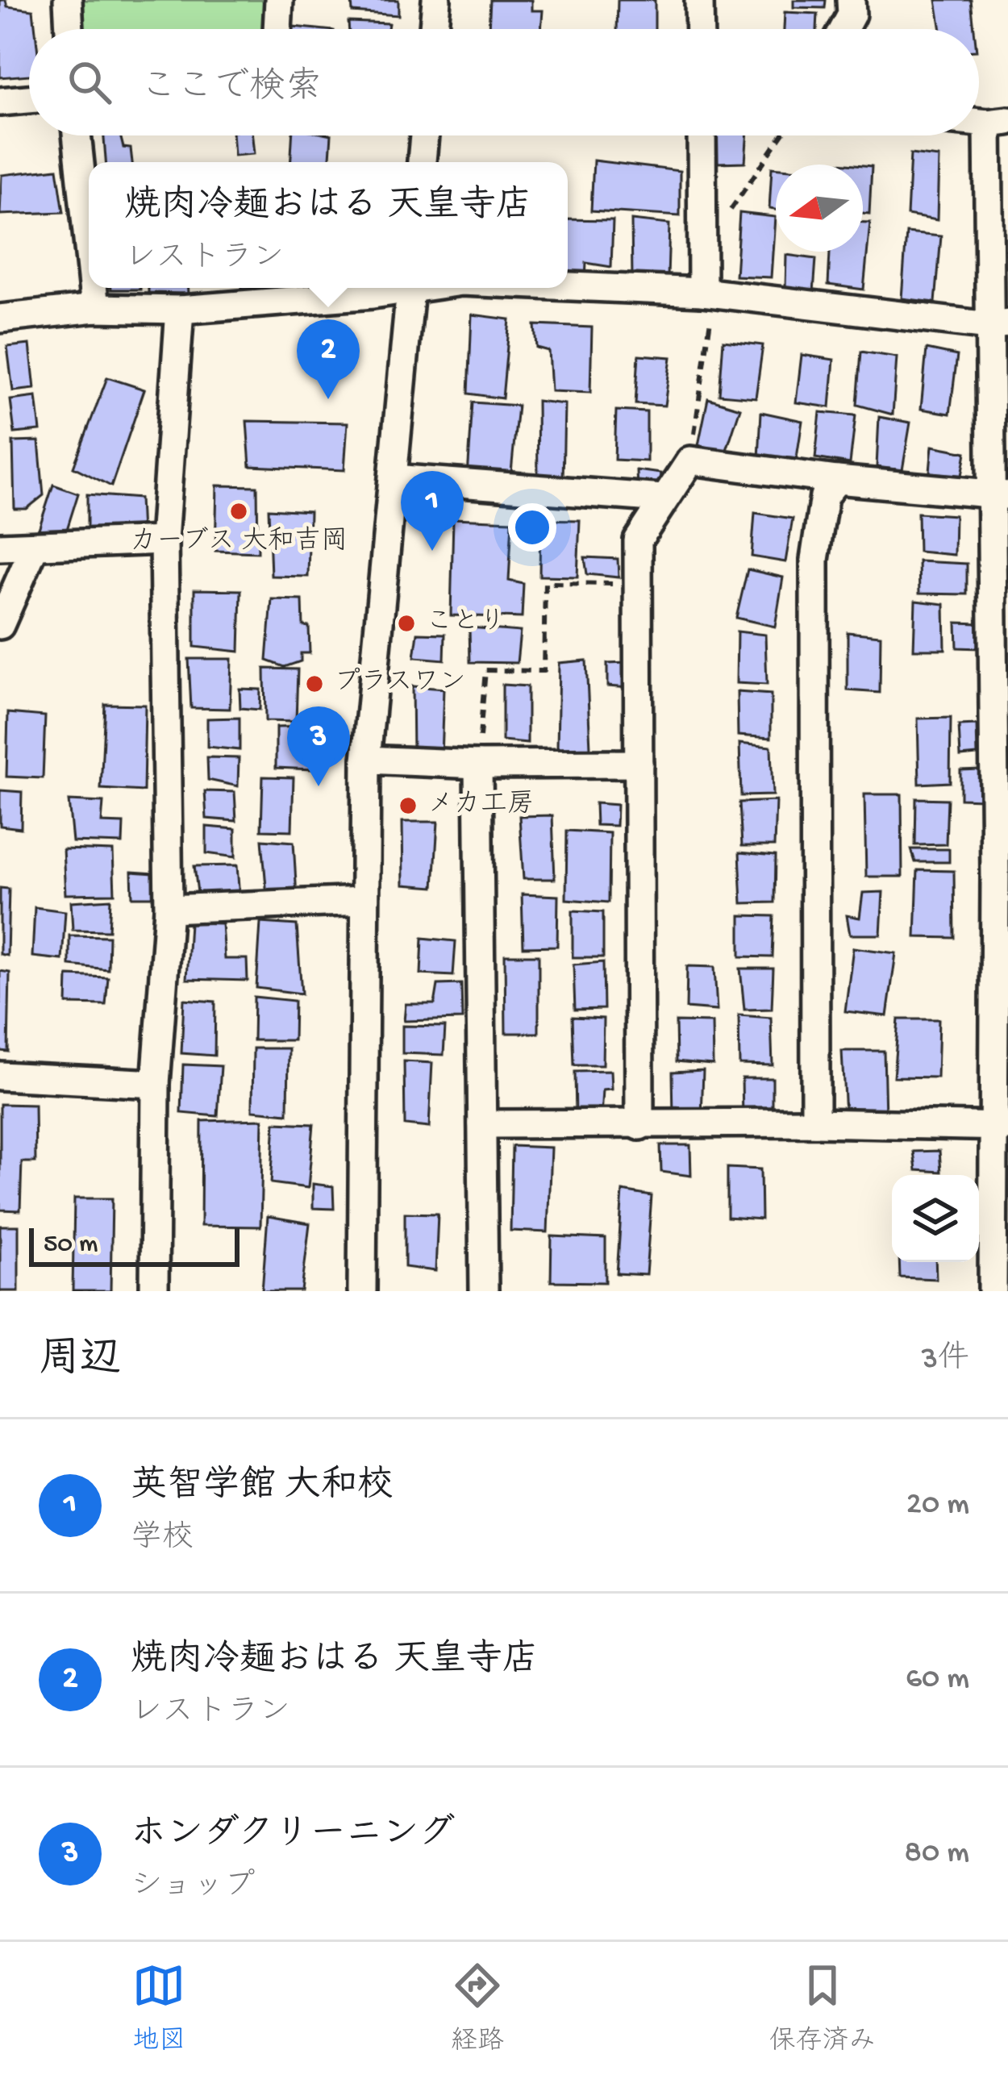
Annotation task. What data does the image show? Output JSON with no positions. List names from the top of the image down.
{
  "places": [
    "カーブス 大和吉岡",
    "ことり",
    "プラスワン",
    "メカ工房"
  ],
  "scale_bar": "50 m",
  "north": "left",
  "page": {
    "search": "ここで検索",
    "popup": ["焼肉冷麺おはる 天皇寺店", "レストラン"],
    "pins": ["2", "1", "3"],
    "scale": "50 m",
    "heading": ["周辺", "3件"],
    "list": [
      {
        "mark": "1",
        "name": "英智学館 大和校",
        "note": "学校",
        "value": "20 m"
      },
      {
        "mark": "2",
        "name": "焼肉冷麺おはる 天皇寺店",
        "note": "レストラン",
        "value": "60 m"
      },
      {
        "mark": "3",
        "name": "ホンダクリーニング",
        "note": "ショップ",
        "value": "80 m"
      }
    ],
    "nav": ["地図", "経路", "保存済み"]
  }
}
